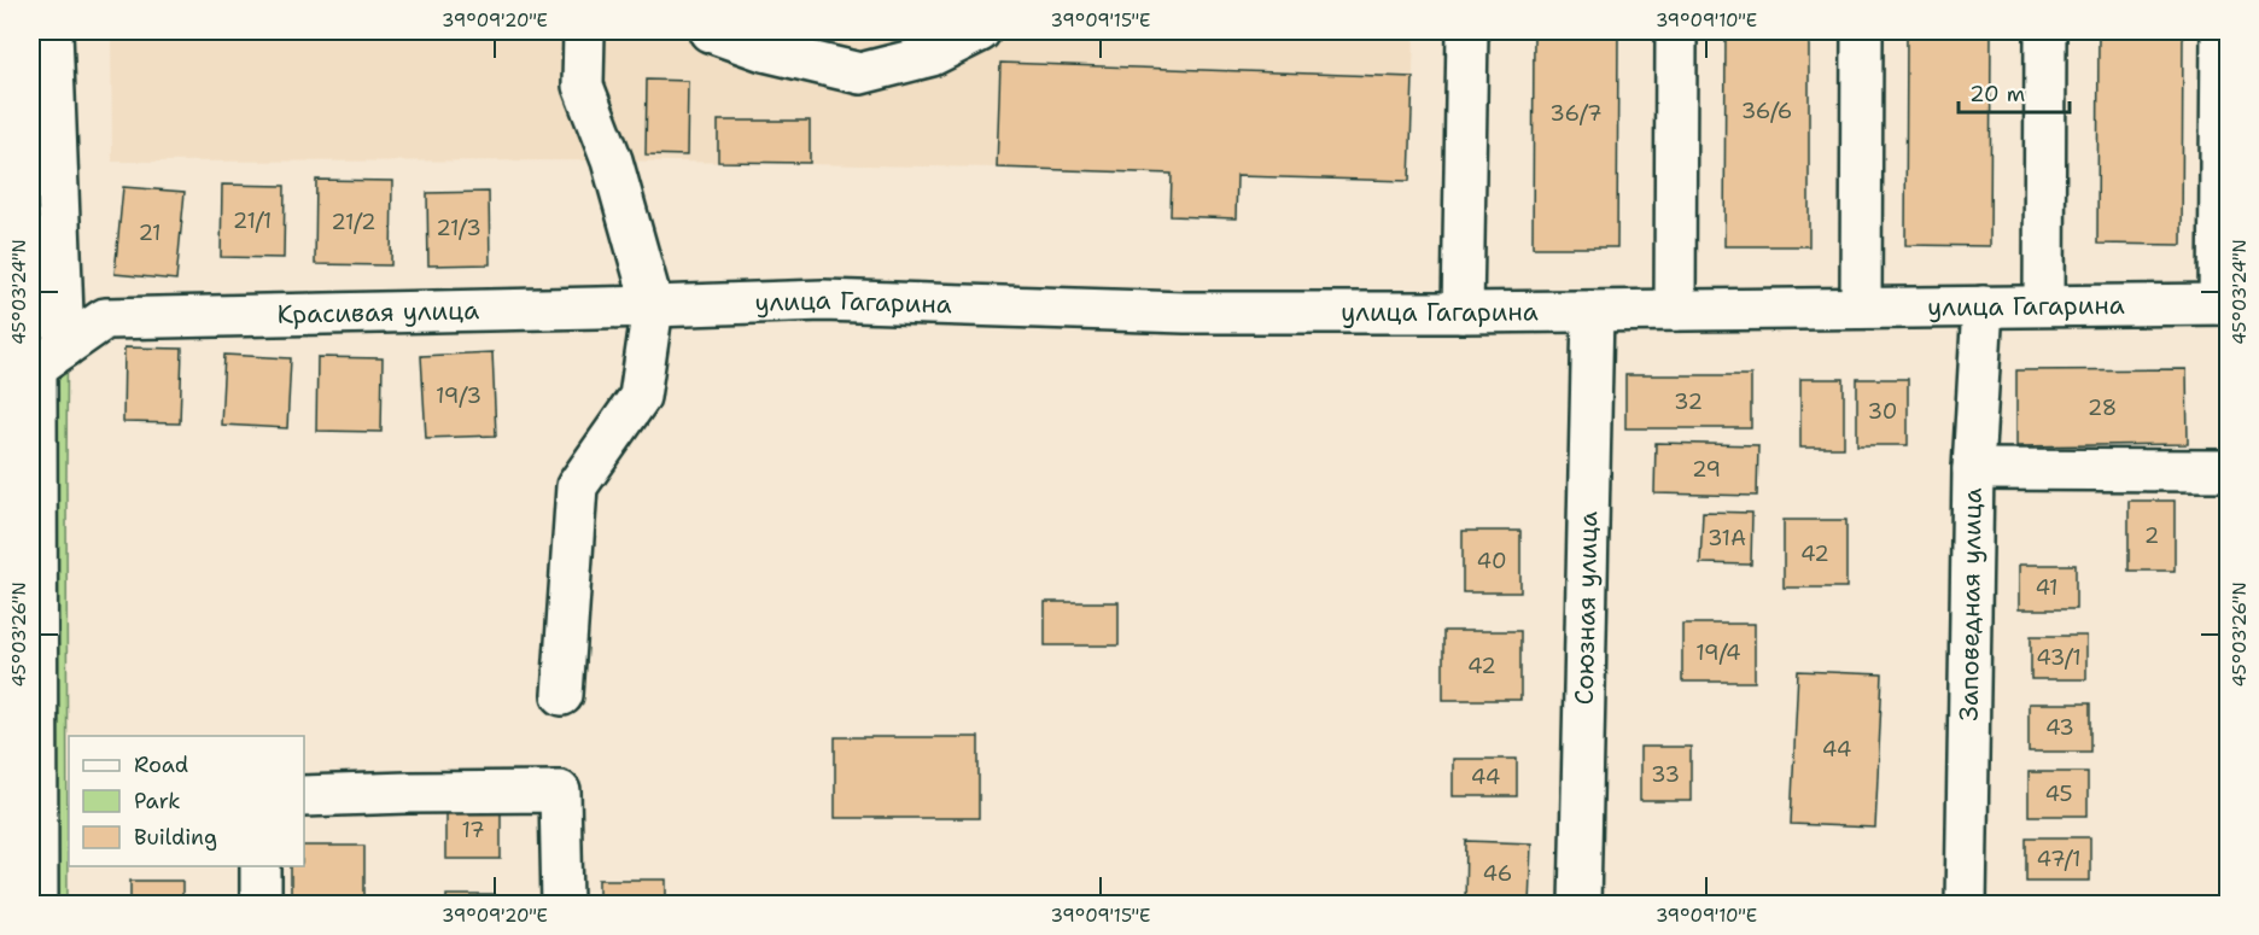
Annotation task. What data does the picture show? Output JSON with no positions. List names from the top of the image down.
{
  "streets": {
    "street": [
      "улица Гагарина",
      "Красивая улица",
      "Заповедная улица",
      "Союзная улица"
    ]
  },
  "crossings": [
    ["улица Гагарина", "Красивая улица"],
    ["улица Гагарина", "Заповедная улица"],
    ["улица Гагарина", "Союзная улица"]
  ],
  "house_numbers": [
    "36/6",
    "36/7",
    "21/1",
    "21/2",
    "21/3",
    "21",
    "19/3",
    "32",
    "28",
    "30",
    "29",
    "2",
    "31А",
    "42",
    "40",
    "41",
    "19/4",
    "43/1",
    "42",
    "43",
    "44",
    "33",
    "44",
    "45",
    "17",
    "47/1",
    "46"
  ],
  "legend": ["Road", "Park", "Building"],
  "scale_bar": "20 m",
  "coordinates": [
    "39°09'20\"E",
    "39°09'15\"E",
    "39°09'10\"E",
    "45°03'24\"N",
    "45°03'26\"N"
  ]
}
